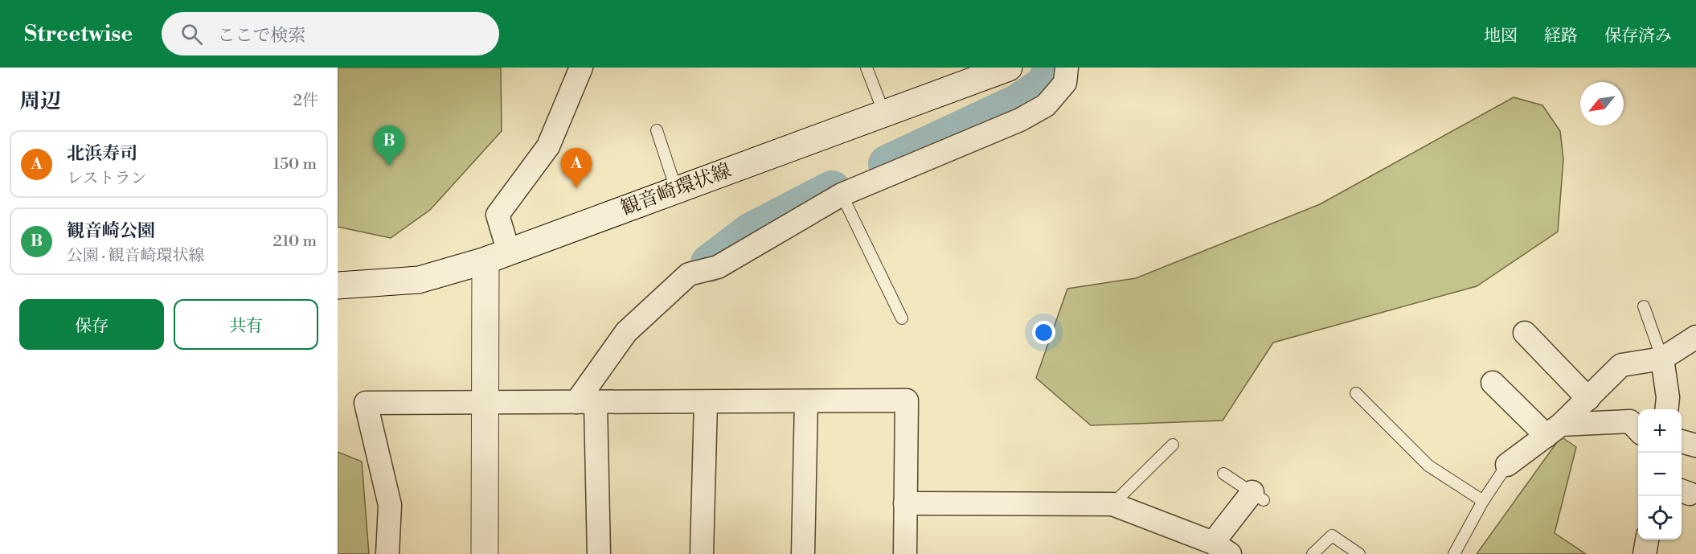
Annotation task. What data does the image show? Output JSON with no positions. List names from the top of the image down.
{
  "streets": {
    "main road": ["観音崎環状線"]
  },
  "north": "bottom left",
  "page": {
    "header": "Streetwise",
    "search": "ここで検索",
    "nav": ["地図", "経路", "保存済み"],
    "heading": ["周辺", "2件"],
    "pins": ["B", "A"],
    "list": [
      {
        "mark": "A",
        "name": "北浜寿司",
        "note": "レストラン",
        "value": "150 m"
      },
      {
        "mark": "B",
        "name": "観音崎公園",
        "note": "公園 · 観音崎環状線",
        "value": "210 m"
      }
    ],
    "buttons": ["保存", "共有"],
    "map_buttons": ["+", "−"]
  }
}
